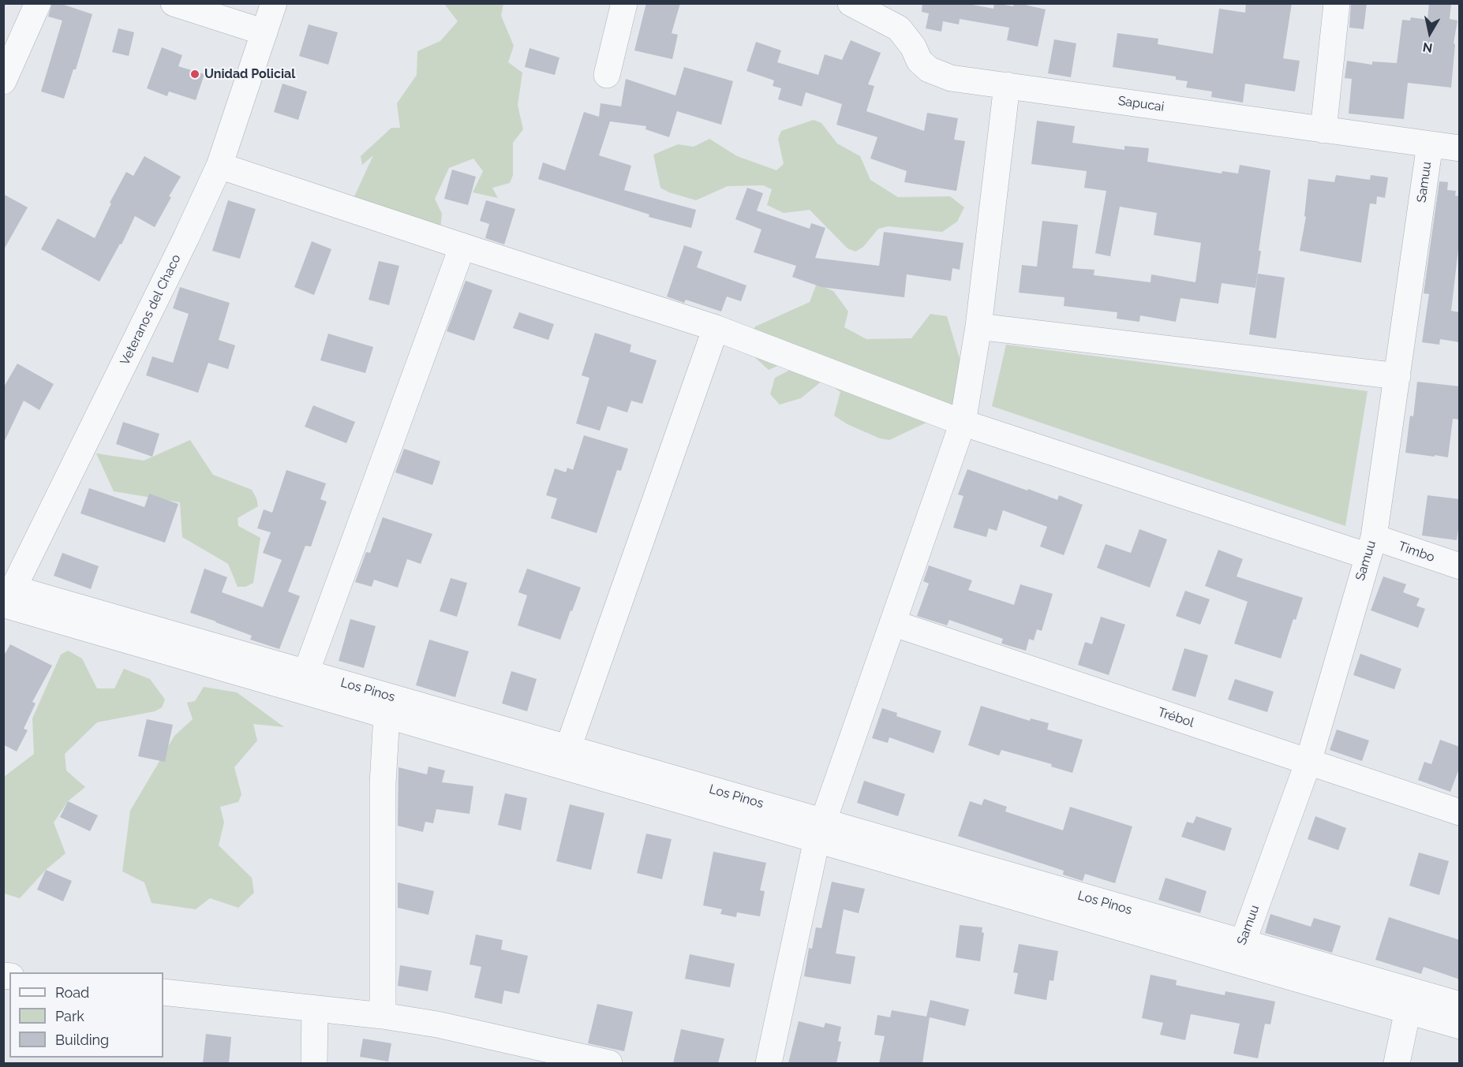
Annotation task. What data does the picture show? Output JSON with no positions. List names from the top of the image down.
{
  "streets": {
    "street": [
      "Sapucai",
      "Samuu",
      "Veteranos del Chaco",
      "Timbo",
      "Los Pinos",
      "Trébol"
    ]
  },
  "crossings": [
    ["Sapucai", "Samuu"],
    ["Samuu", "Timbo"],
    ["Samuu", "Los Pinos"],
    ["Samuu", "Trébol"],
    ["Veteranos del Chaco", "Timbo"],
    ["Veteranos del Chaco", "Los Pinos"]
  ],
  "places": ["Unidad Policial"],
  "legend": ["Road", "Park", "Building"],
  "north": "bottom"
}
